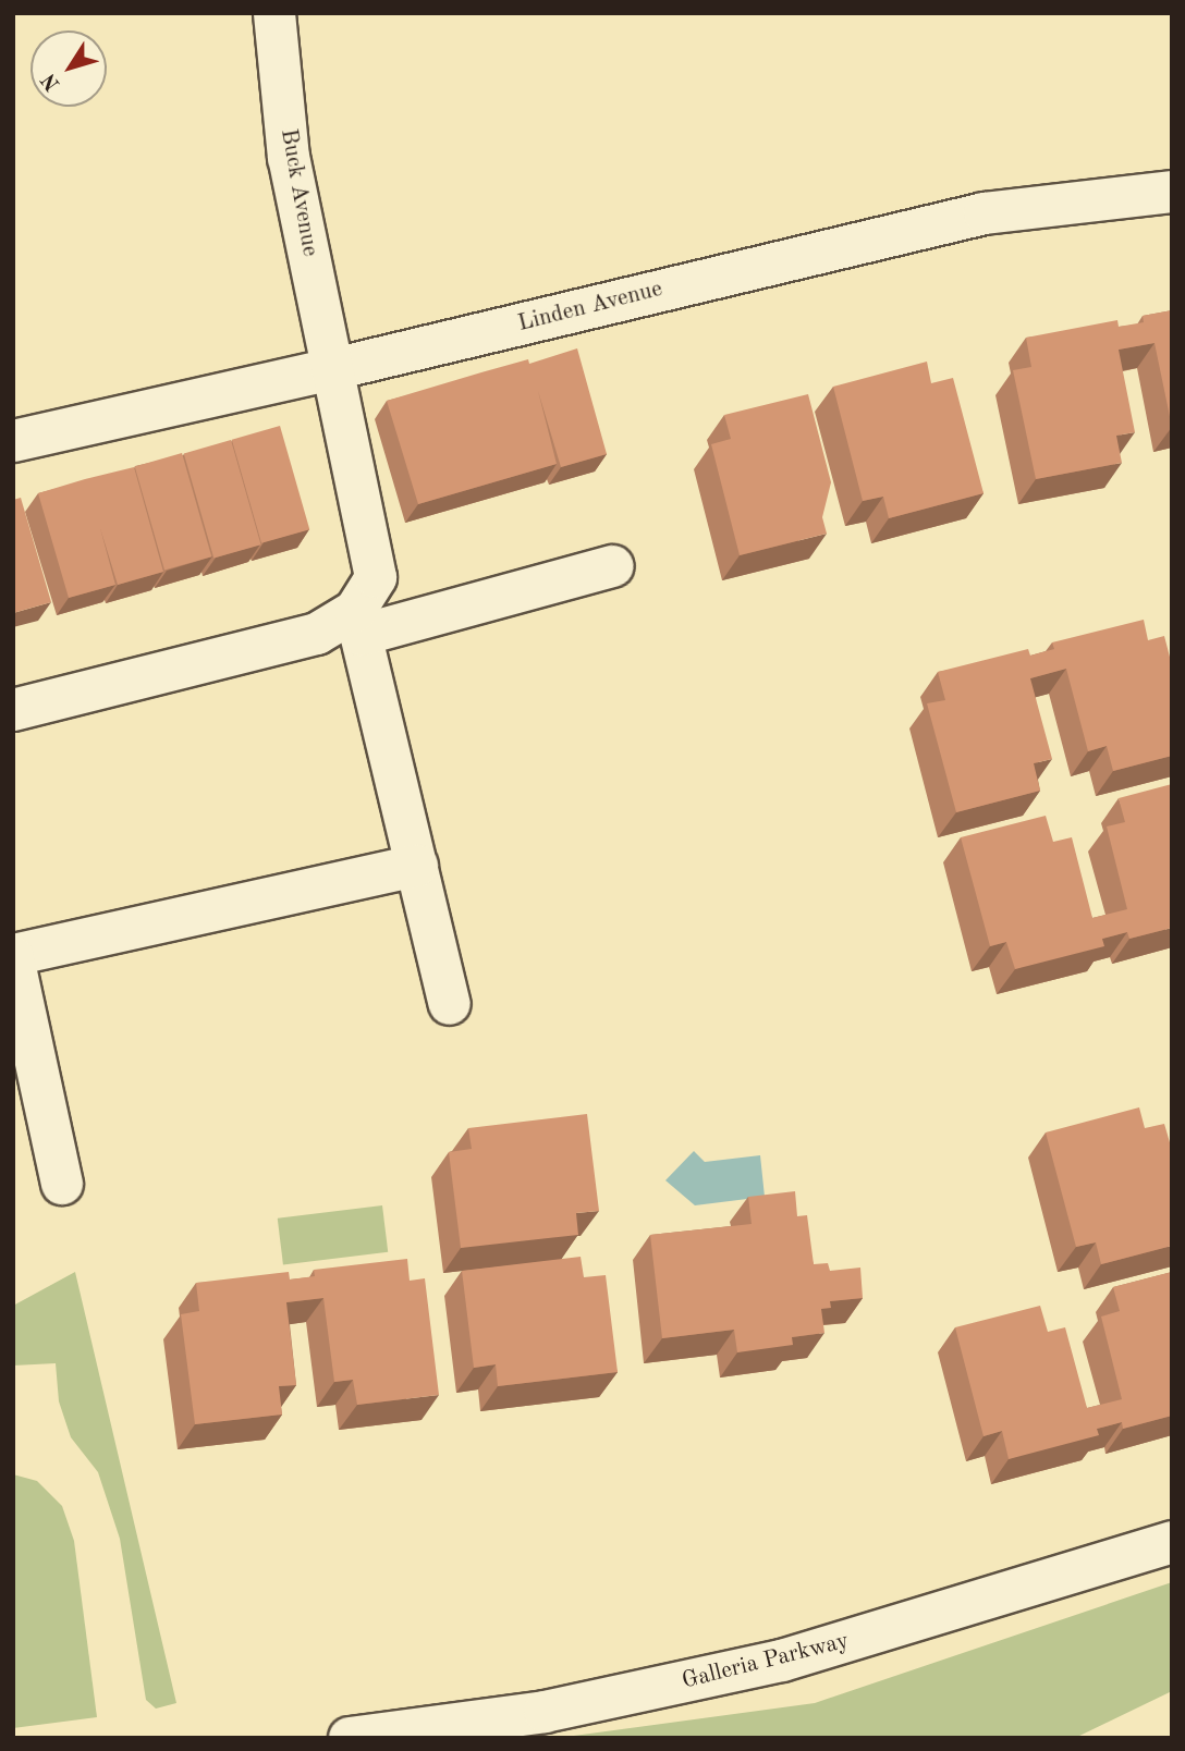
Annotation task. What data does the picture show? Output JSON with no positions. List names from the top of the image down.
{
  "streets": {
    "street": ["Buck Avenue", "Linden Avenue", "Galleria Parkway"]
  },
  "crossings": [
    ["Buck Avenue", "Linden Avenue"]
  ],
  "north": "bottom left"
}
